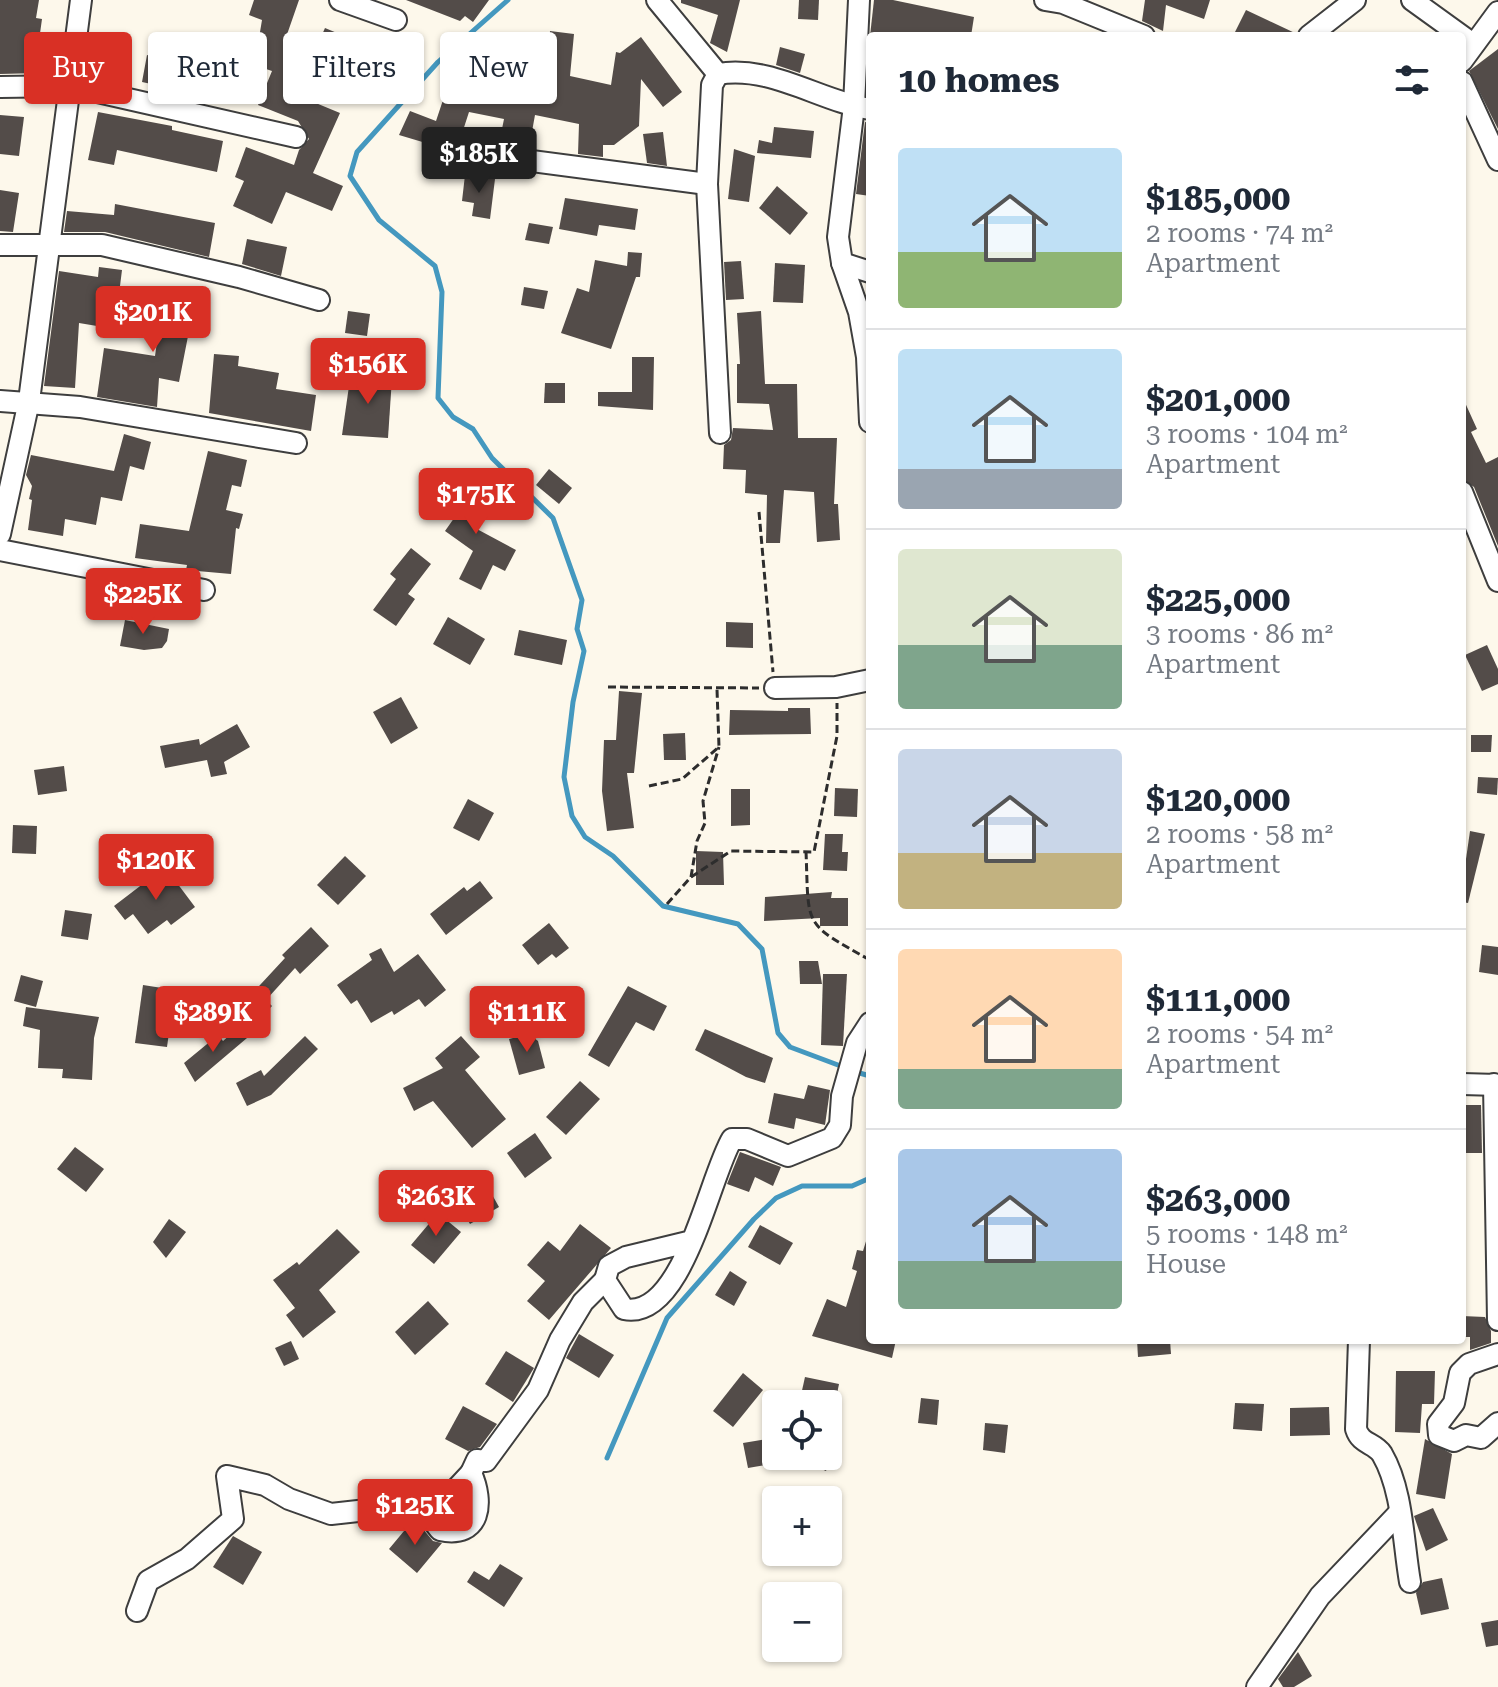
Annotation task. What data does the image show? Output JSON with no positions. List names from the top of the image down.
{
  "page": {
    "chip": [
      "Buy",
      "Rent",
      "Filters",
      "New"
    ],
    "heading": "10 homes",
    "price": [
      "$185K",
      "$201K",
      "$156K",
      "$175K",
      "$225K",
      "$120K",
      "$289K",
      "$111K",
      "$263K",
      "$125K"
    ],
    "list": [
      {
        "name": "$185,000",
        "note": "2 rooms · 74 m² · Apartment"
      },
      {
        "name": "$201,000",
        "note": "3 rooms · 104 m² · Apartment"
      },
      {
        "name": "$225,000",
        "note": "3 rooms · 86 m² · Apartment"
      },
      {
        "name": "$120,000",
        "note": "2 rooms · 58 m² · Apartment"
      },
      {
        "name": "$111,000",
        "note": "2 rooms · 54 m² · Apartment"
      },
      {
        "name": "$263,000",
        "note": "5 rooms · 148 m² · House"
      }
    ],
    "map_buttons": ["+", "−"]
  }
}
